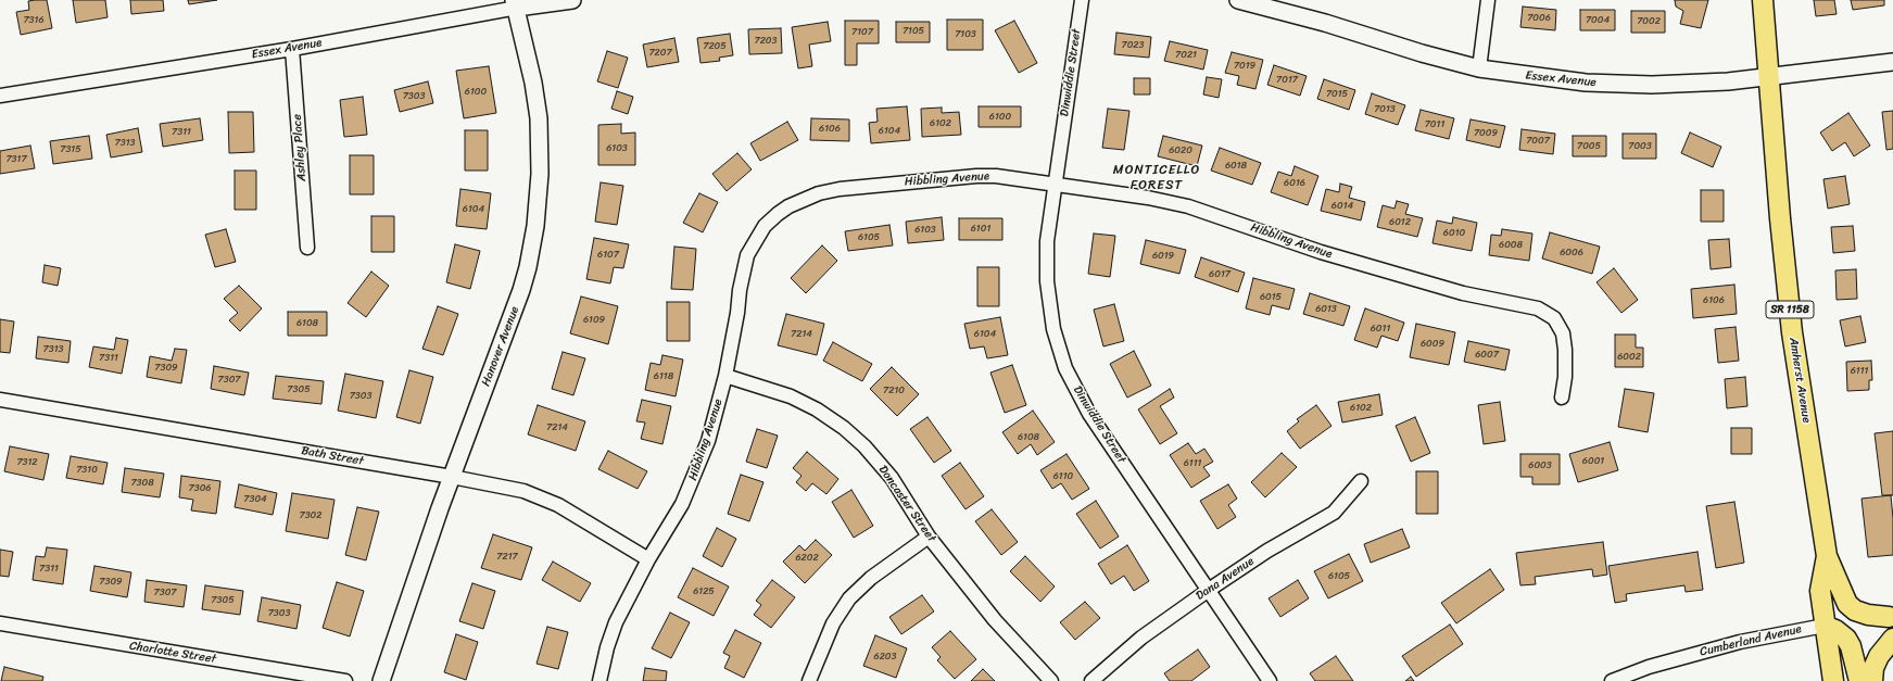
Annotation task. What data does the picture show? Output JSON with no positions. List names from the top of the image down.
{
  "streets": {
    "main road": ["SR 1158", "Amherst Avenue", "Cumberland Avenue"],
    "street": [
      "Essex Avenue",
      "Dinwiddie Street",
      "Ashley Place",
      "Hibbling Avenue",
      "Hanover Avenue",
      "Bath Street",
      "Doncaster Street",
      "Dana Avenue",
      "Charlotte Street"
    ]
  },
  "crossings": [
    ["Essex Avenue", "Ashley Place"],
    ["Essex Avenue", "Hanover Avenue"],
    ["Essex Avenue", "Amherst Avenue"],
    ["Dinwiddie Street", "Hibbling Avenue"],
    ["Dinwiddie Street", "Dana Avenue"],
    ["Hibbling Avenue", "Bath Street"],
    ["Hibbling Avenue", "Doncaster Street"],
    ["Hanover Avenue", "Bath Street"],
    ["Amherst Avenue", "Cumberland Avenue"]
  ],
  "districts": ["MONTICELLO FOREST"],
  "house_numbers": [
    "7006",
    "7316",
    "7004",
    "7002",
    "7105",
    "7107",
    "7103",
    "7203",
    "7023",
    "7205",
    "7207",
    "7021",
    "7019",
    "7017",
    "6100",
    "7015",
    "7303",
    "7013",
    "6100",
    "6102",
    "7011",
    "6106",
    "6104",
    "7311",
    "7009",
    "7007",
    "7313",
    "7005",
    "7003",
    "6103",
    "7315",
    "6020",
    "7317",
    "6018",
    "6016",
    "6014",
    "6104",
    "6012",
    "6101",
    "6103",
    "6010",
    "6105",
    "6008",
    "6006",
    "6107",
    "6019",
    "6017",
    "6015",
    "6106",
    "6013",
    "6109",
    "6108",
    "6011",
    "7214",
    "6104",
    "6009",
    "7313",
    "6007",
    "6002",
    "7311",
    "7309",
    "6111",
    "6118",
    "7307",
    "7305",
    "7210",
    "7303",
    "6102",
    "7214",
    "6108",
    "6001",
    "7312",
    "6111",
    "6003",
    "7310",
    "6110",
    "7308",
    "7306",
    "7304",
    "7302",
    "7217",
    "6202",
    "7311",
    "6105",
    "7309",
    "6125",
    "7307",
    "7305",
    "7303",
    "6203"
  ]
}
